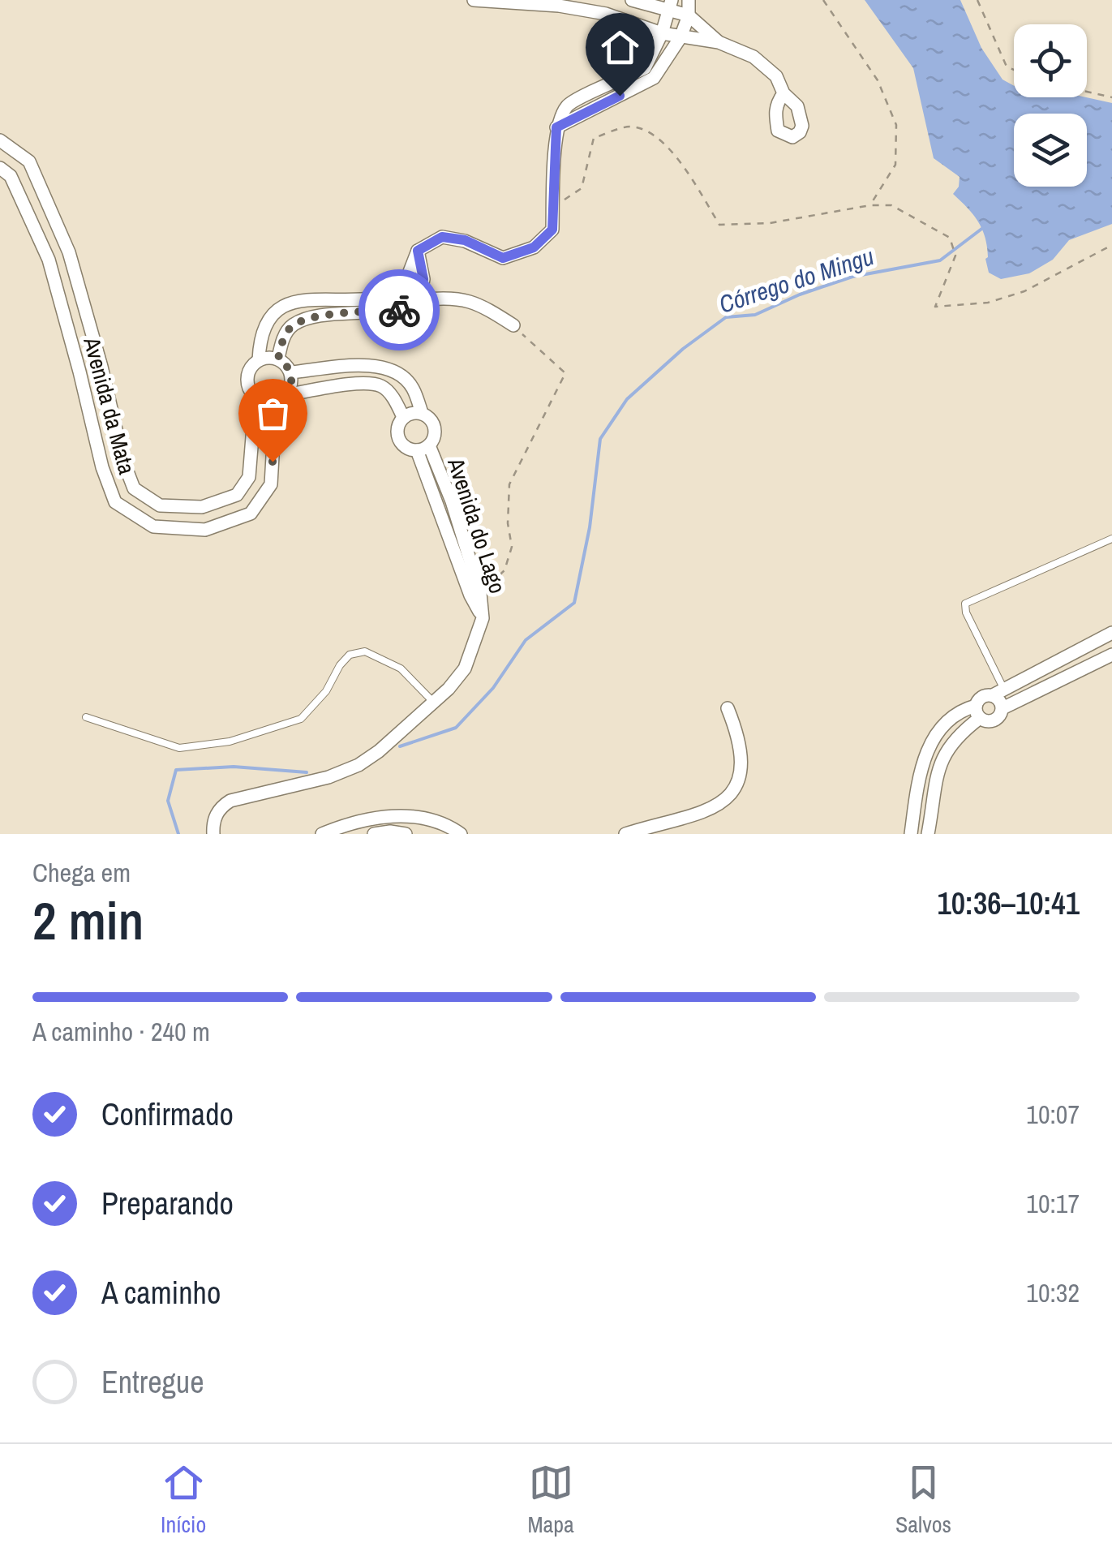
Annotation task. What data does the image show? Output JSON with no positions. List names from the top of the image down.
{
  "streets": {
    "street": ["Avenida da Mata", "Avenida do Lago"]
  },
  "water": ["Córrego do Mingu"],
  "page": {
    "heading": ["2 min", "Chega em", "10:36–10:41"],
    "bar": "A caminho · 240 m",
    "list": [
      ["Confirmado", "10:07"],
      ["Preparando", "10:17"],
      ["A caminho", "10:32"],
      "Entregue"
    ],
    "tabs": ["Início", "Mapa", "Salvos"]
  }
}
